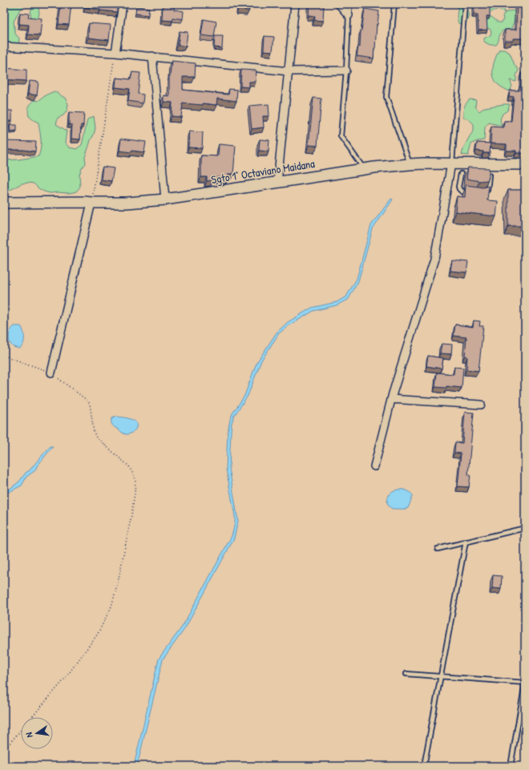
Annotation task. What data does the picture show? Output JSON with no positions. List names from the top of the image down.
{
  "streets": {
    "main road": ["Sgto 1° Octaviano Maidana"]
  },
  "north": "left"
}
